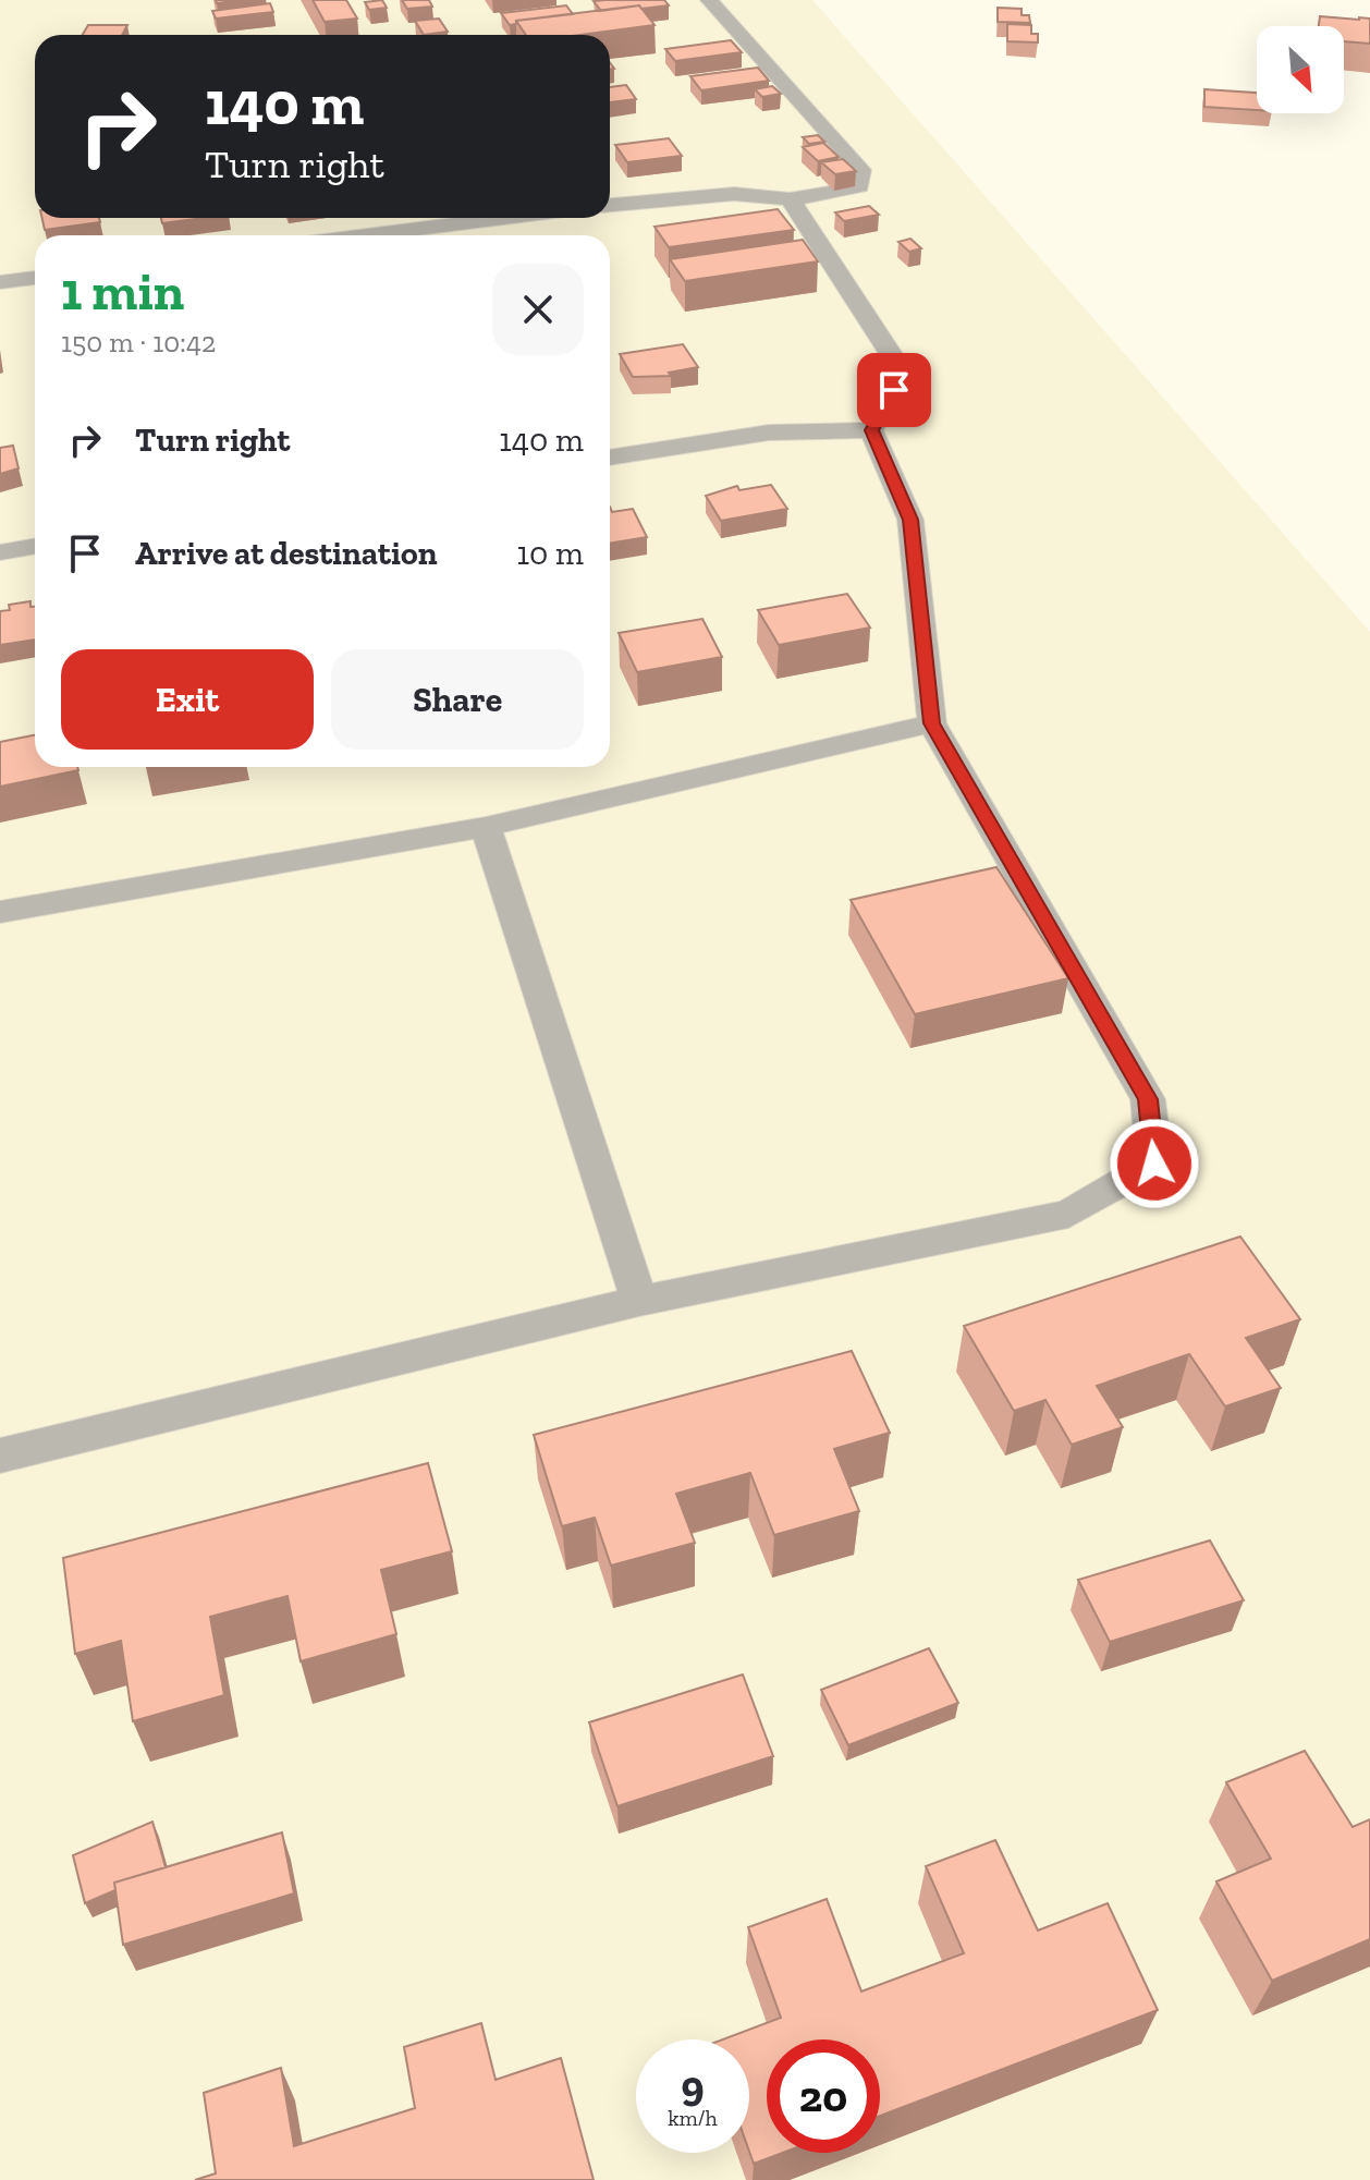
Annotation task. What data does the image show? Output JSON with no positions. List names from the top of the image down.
{
  "north": "bottom right",
  "page": {
    "turn": ["140 m", "Turn right"],
    "heading": ["1 min", "150 m · 10:42"],
    "list": [
      {
        "name": "Turn right",
        "value": "140 m"
      },
      {
        "name": "Arrive at destination",
        "value": "10 m"
      }
    ],
    "buttons": ["Exit", "Share"],
    "speed": "9 km/h",
    "limit": "20"
  }
}
